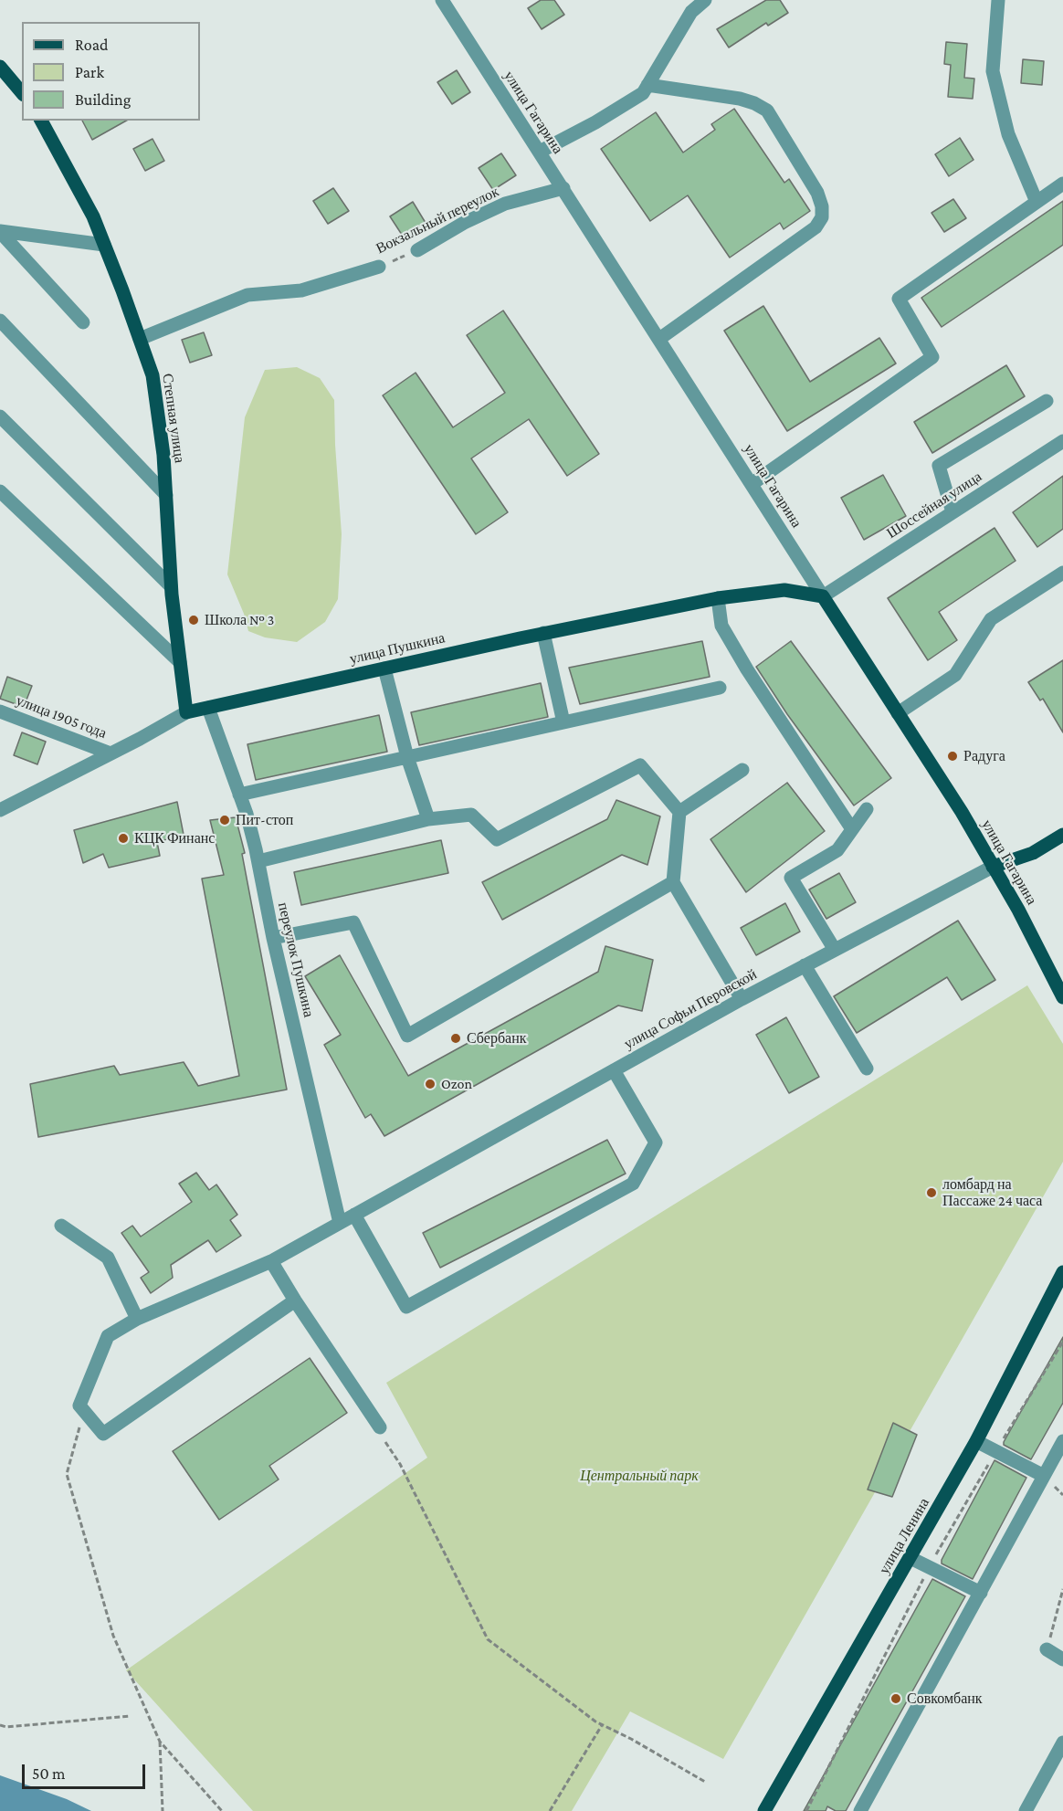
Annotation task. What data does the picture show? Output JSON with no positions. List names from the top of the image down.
{
  "streets": {
    "main road": [
      "улица Гагарина",
      "Степная улица",
      "улица Пушкина",
      "улица Софьи Перовской",
      "улица Ленина"
    ],
    "street": [
      "Вокзальный переулок",
      "Шоссейная улица",
      "улица 1905 года",
      "переулок Пушкина"
    ]
  },
  "crossings": [
    ["улица Гагарина", "Вокзальный переулок"],
    ["улица Гагарина", "Шоссейная улица"],
    ["улица Гагарина", "улица Пушкина"],
    ["улица Гагарина", "улица Софьи Перовской"],
    ["Вокзальный переулок", "Степная улица"],
    ["Степная улица", "улица Пушкина"],
    ["Шоссейная улица", "улица Пушкина"],
    ["улица Пушкина", "улица 1905 года"],
    ["улица Пушкина", "переулок Пушкина"],
    ["переулок Пушкина", "улица Софьи Перовской"]
  ],
  "parks": ["Центральный парк"],
  "places": [
    "Школа № 3",
    "Радуга",
    "Пит-стоп",
    "КЦК Финанс",
    "Сбербанк",
    "Ozon",
    "ломбард на Пассаже 24 часа",
    "Совкомбанк"
  ],
  "legend": ["Road", "Park", "Building"],
  "scale_bar": "50 m"
}
